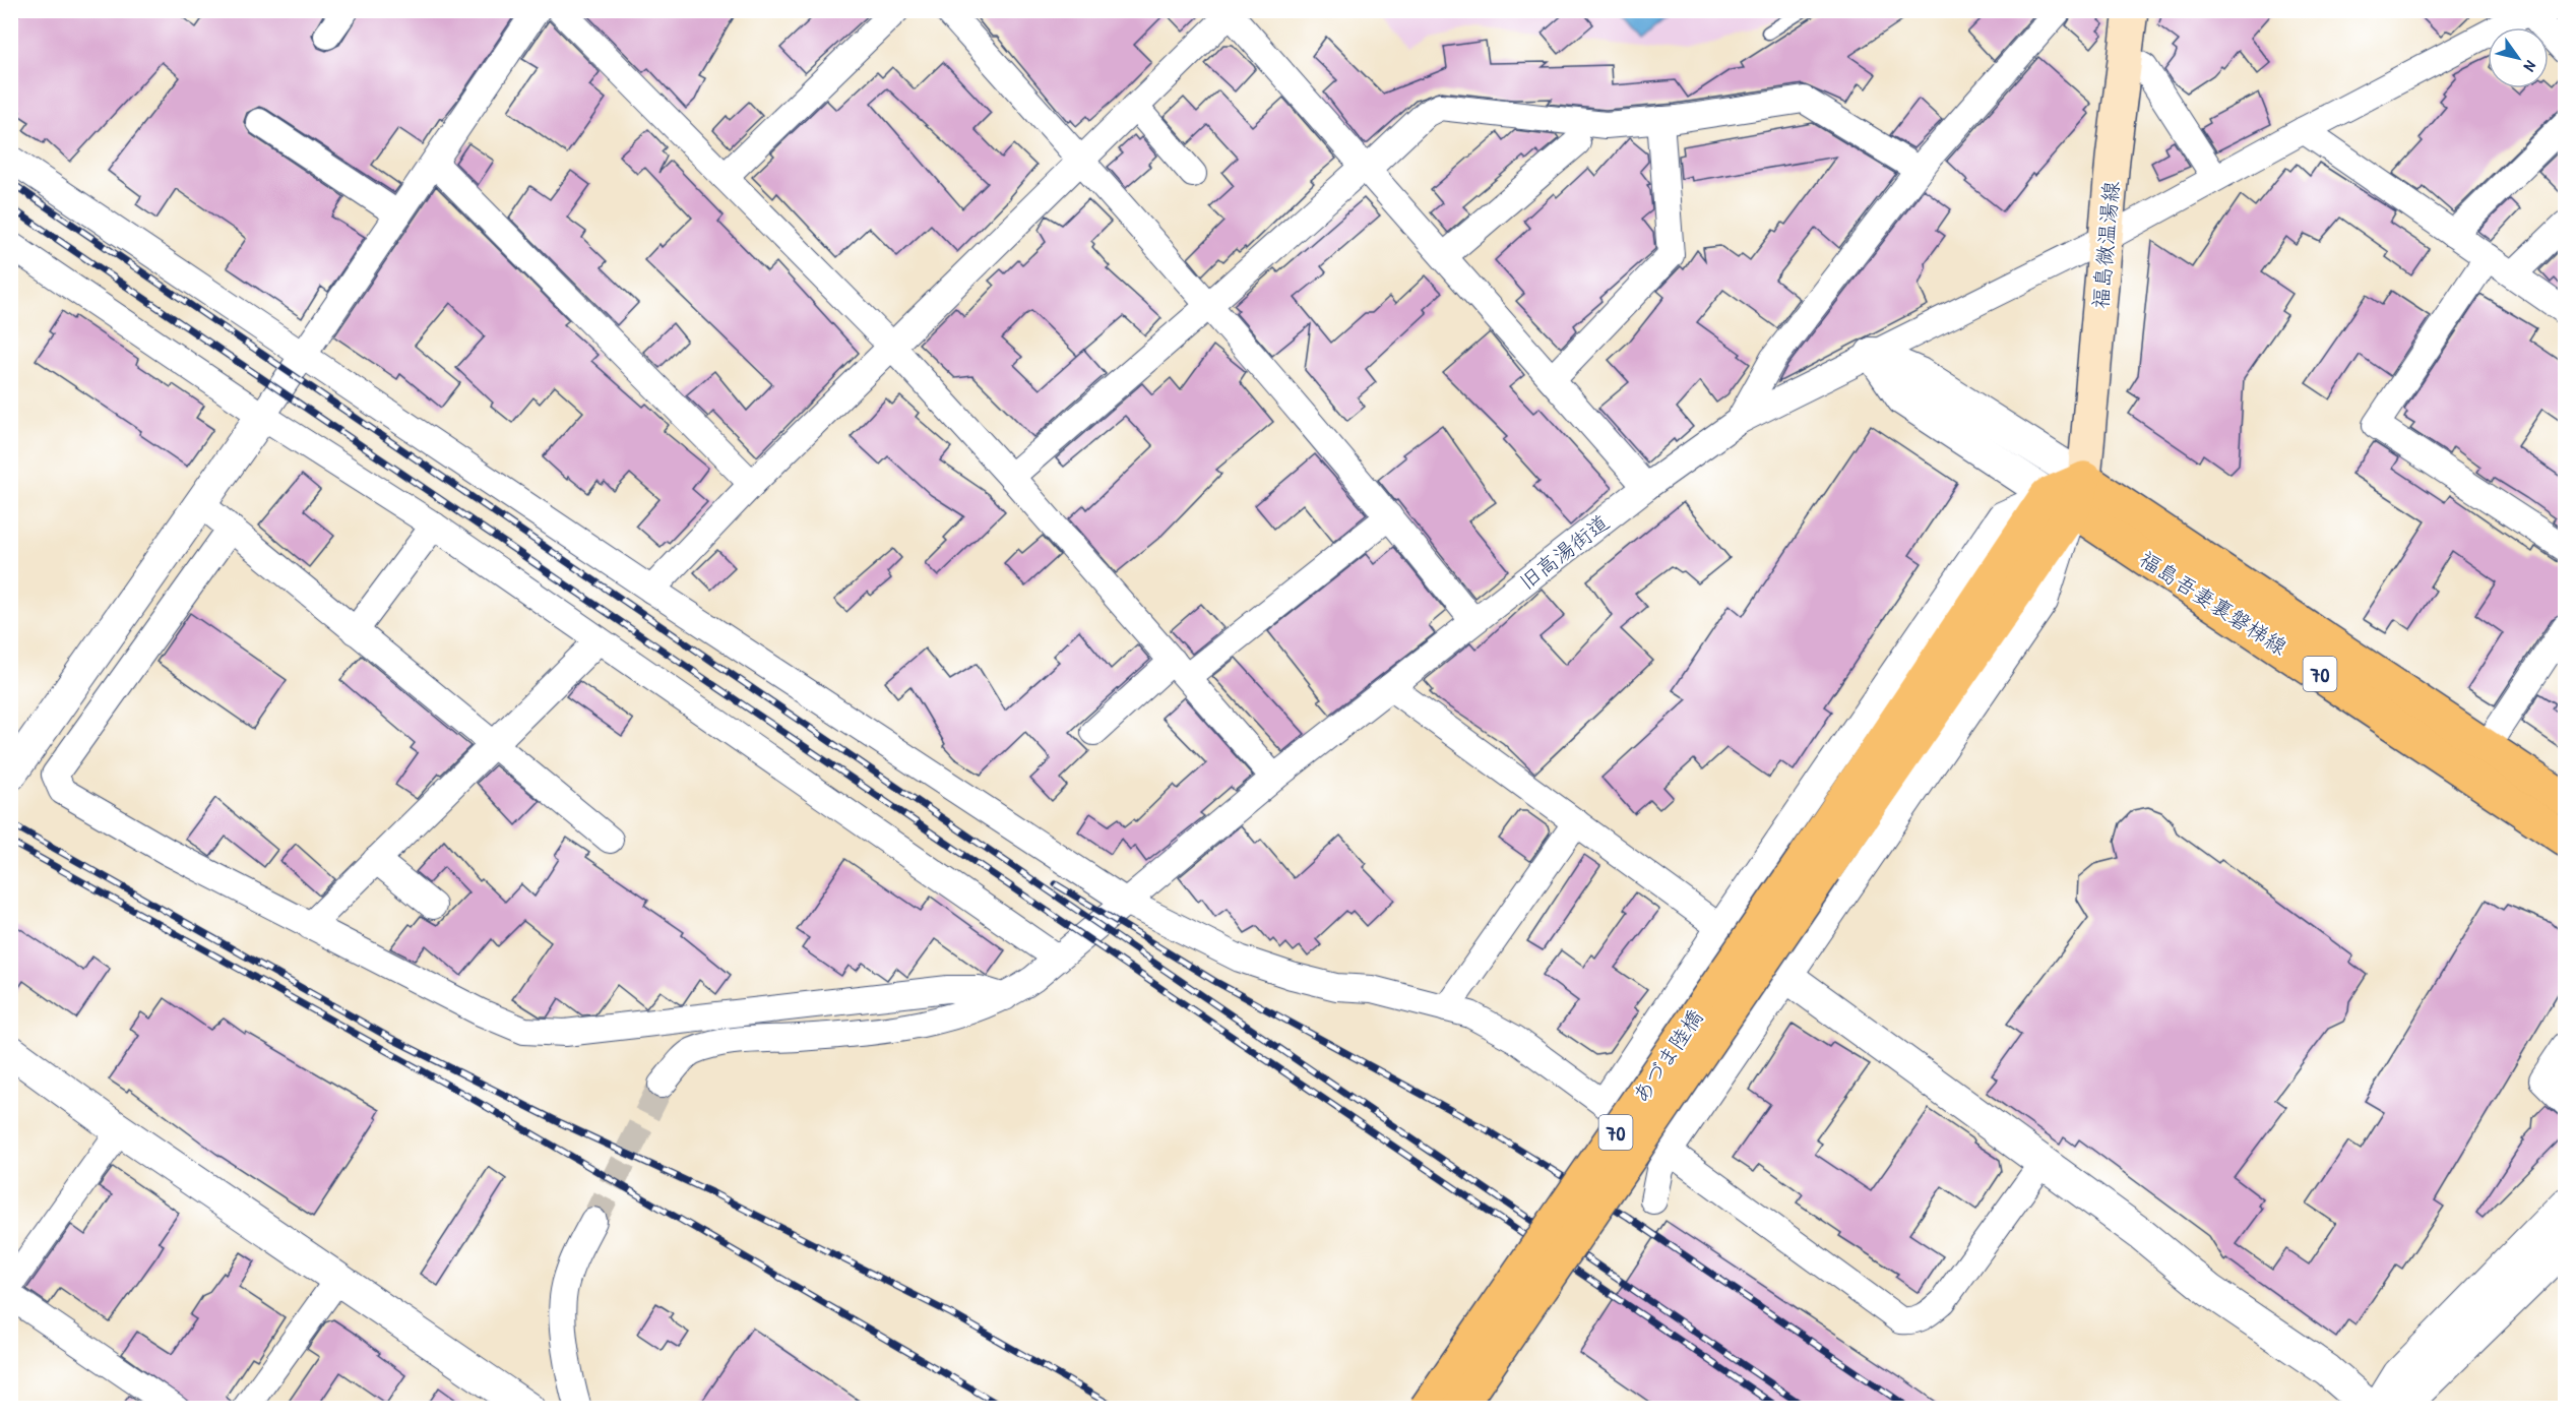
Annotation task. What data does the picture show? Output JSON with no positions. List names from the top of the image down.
{
  "streets": {
    "main road": [
      "福島微温湯線",
      "福島吾妻裏磐梯線",
      "70",
      "あづま陸橋"
    ],
    "street": ["旧高湯街道"]
  },
  "crossings": [
    ["福島微温湯線", "旧高湯街道"],
    ["福島微温湯線", "福島吾妻裏磐梯線"],
    ["福島微温湯線", "70"],
    ["福島吾妻裏磐梯線", "70"],
    ["70", "あづま陸橋"]
  ],
  "north": "bottom right"
}
